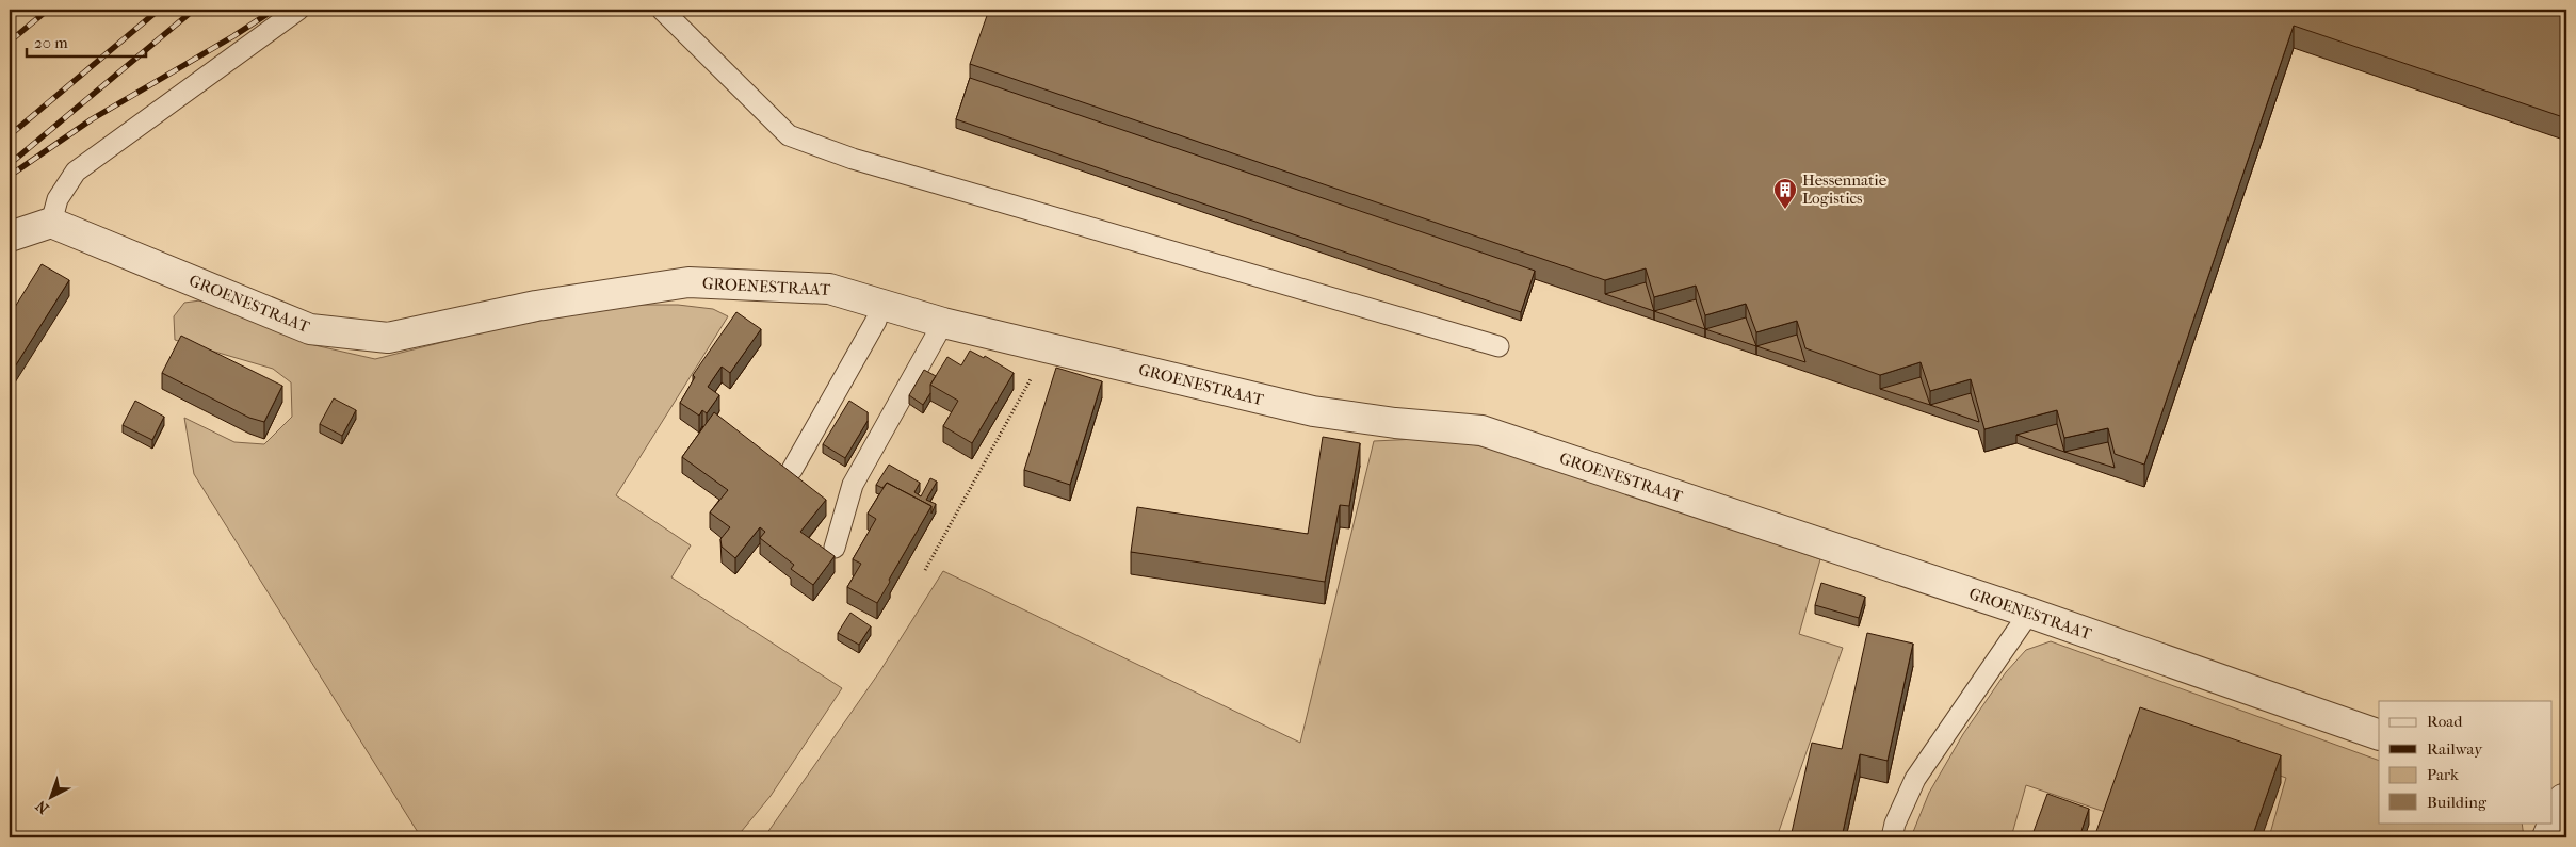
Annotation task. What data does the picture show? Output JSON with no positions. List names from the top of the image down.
{
  "streets": {
    "street": ["GROENESTRAAT"]
  },
  "places": {
    "building": ["Hessennatie Logistics"]
  },
  "legend": [
    "Road",
    "Railway",
    "Park",
    "Building"
  ],
  "scale_bar": "20 m",
  "north": "bottom left"
}
